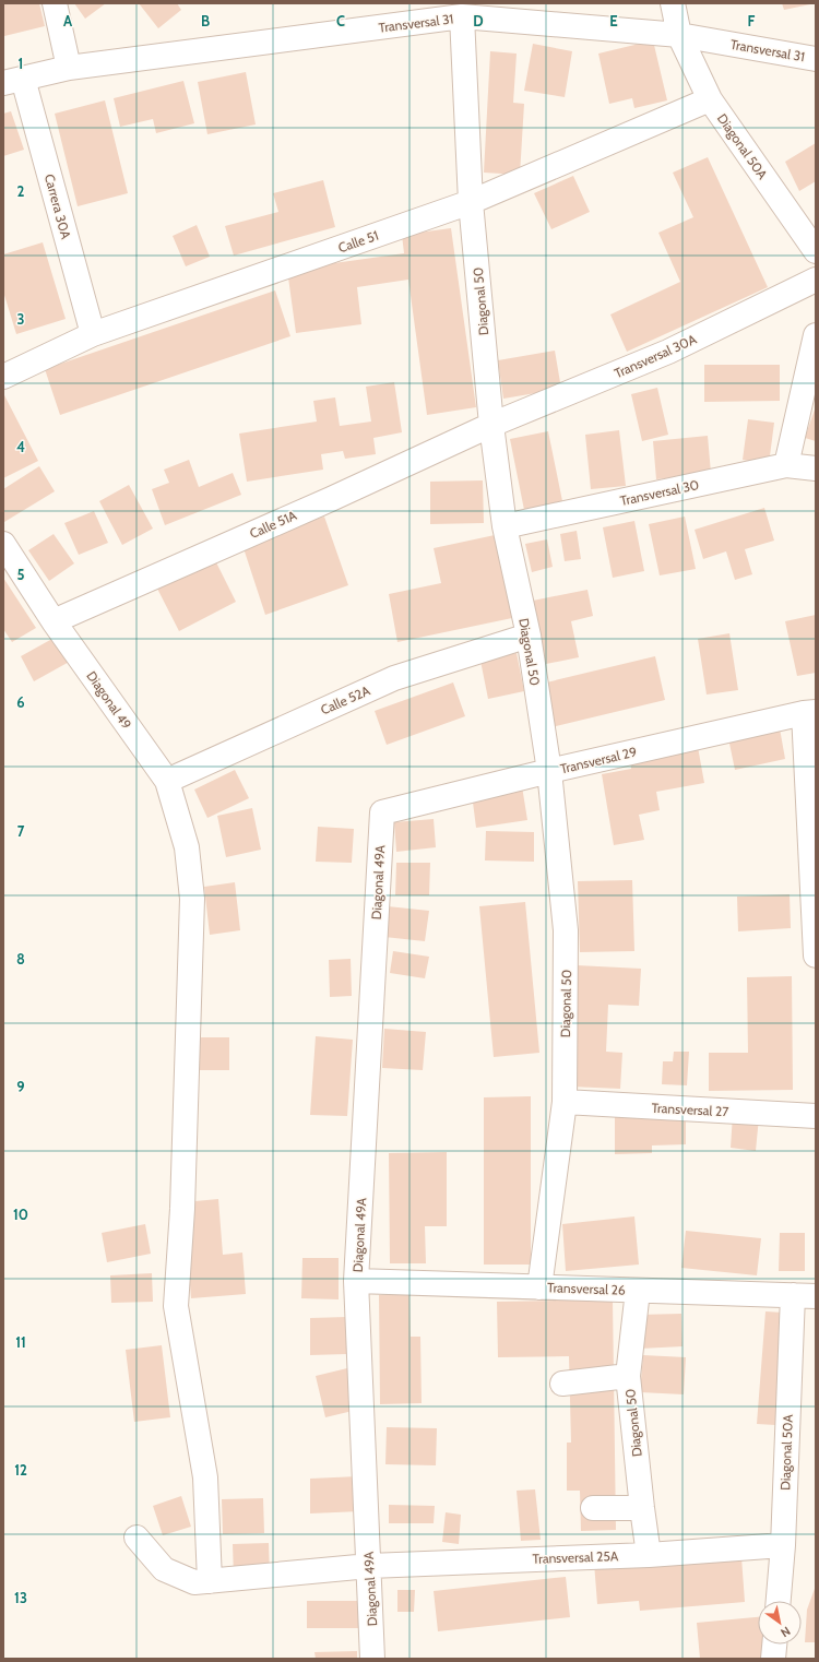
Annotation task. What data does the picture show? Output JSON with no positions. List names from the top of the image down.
{
  "streets": {
    "street": [
      "Transversal 31",
      "Diagonal 50A",
      "Carrera 30A",
      "Calle 51",
      "Diagonal 50",
      "Transversal 30A",
      "Transversal 30",
      "Calle 51A",
      "Diagonal 49",
      "Calle 52A",
      "Transversal 29",
      "Diagonal 49A",
      "Transversal 27",
      "Transversal 26",
      "Transversal 25A"
    ]
  },
  "crossings": [
    ["Transversal 31", "Diagonal 50A"],
    ["Transversal 31", "Carrera 30A"],
    ["Transversal 31", "Diagonal 50"],
    ["Diagonal 50A", "Calle 51"],
    ["Diagonal 50A", "Transversal 26"],
    ["Diagonal 50A", "Transversal 25A"],
    ["Carrera 30A", "Calle 51"],
    ["Calle 51", "Diagonal 50"],
    ["Diagonal 50", "Transversal 30A"],
    ["Diagonal 50", "Transversal 30"],
    ["Diagonal 50", "Calle 51A"],
    ["Diagonal 50", "Calle 52A"],
    ["Diagonal 50", "Transversal 29"],
    ["Diagonal 50", "Transversal 27"],
    ["Diagonal 50", "Transversal 26"],
    ["Diagonal 50", "Transversal 25A"],
    ["Transversal 30A", "Calle 51A"],
    ["Calle 51A", "Diagonal 49"],
    ["Diagonal 49", "Calle 52A"],
    ["Diagonal 49", "Transversal 25A"],
    ["Transversal 29", "Diagonal 49A"],
    ["Diagonal 49A", "Transversal 26"],
    ["Diagonal 49A", "Transversal 25A"]
  ],
  "north": "bottom right",
  "grid": {
    "columns": [
      "A",
      "B",
      "C",
      "D",
      "E",
      "F"
    ],
    "rows": [
      "1",
      "2",
      "3",
      "4",
      "5",
      "6",
      "7",
      "8",
      "9",
      "10",
      "11",
      "12",
      "13"
    ]
  }
}
